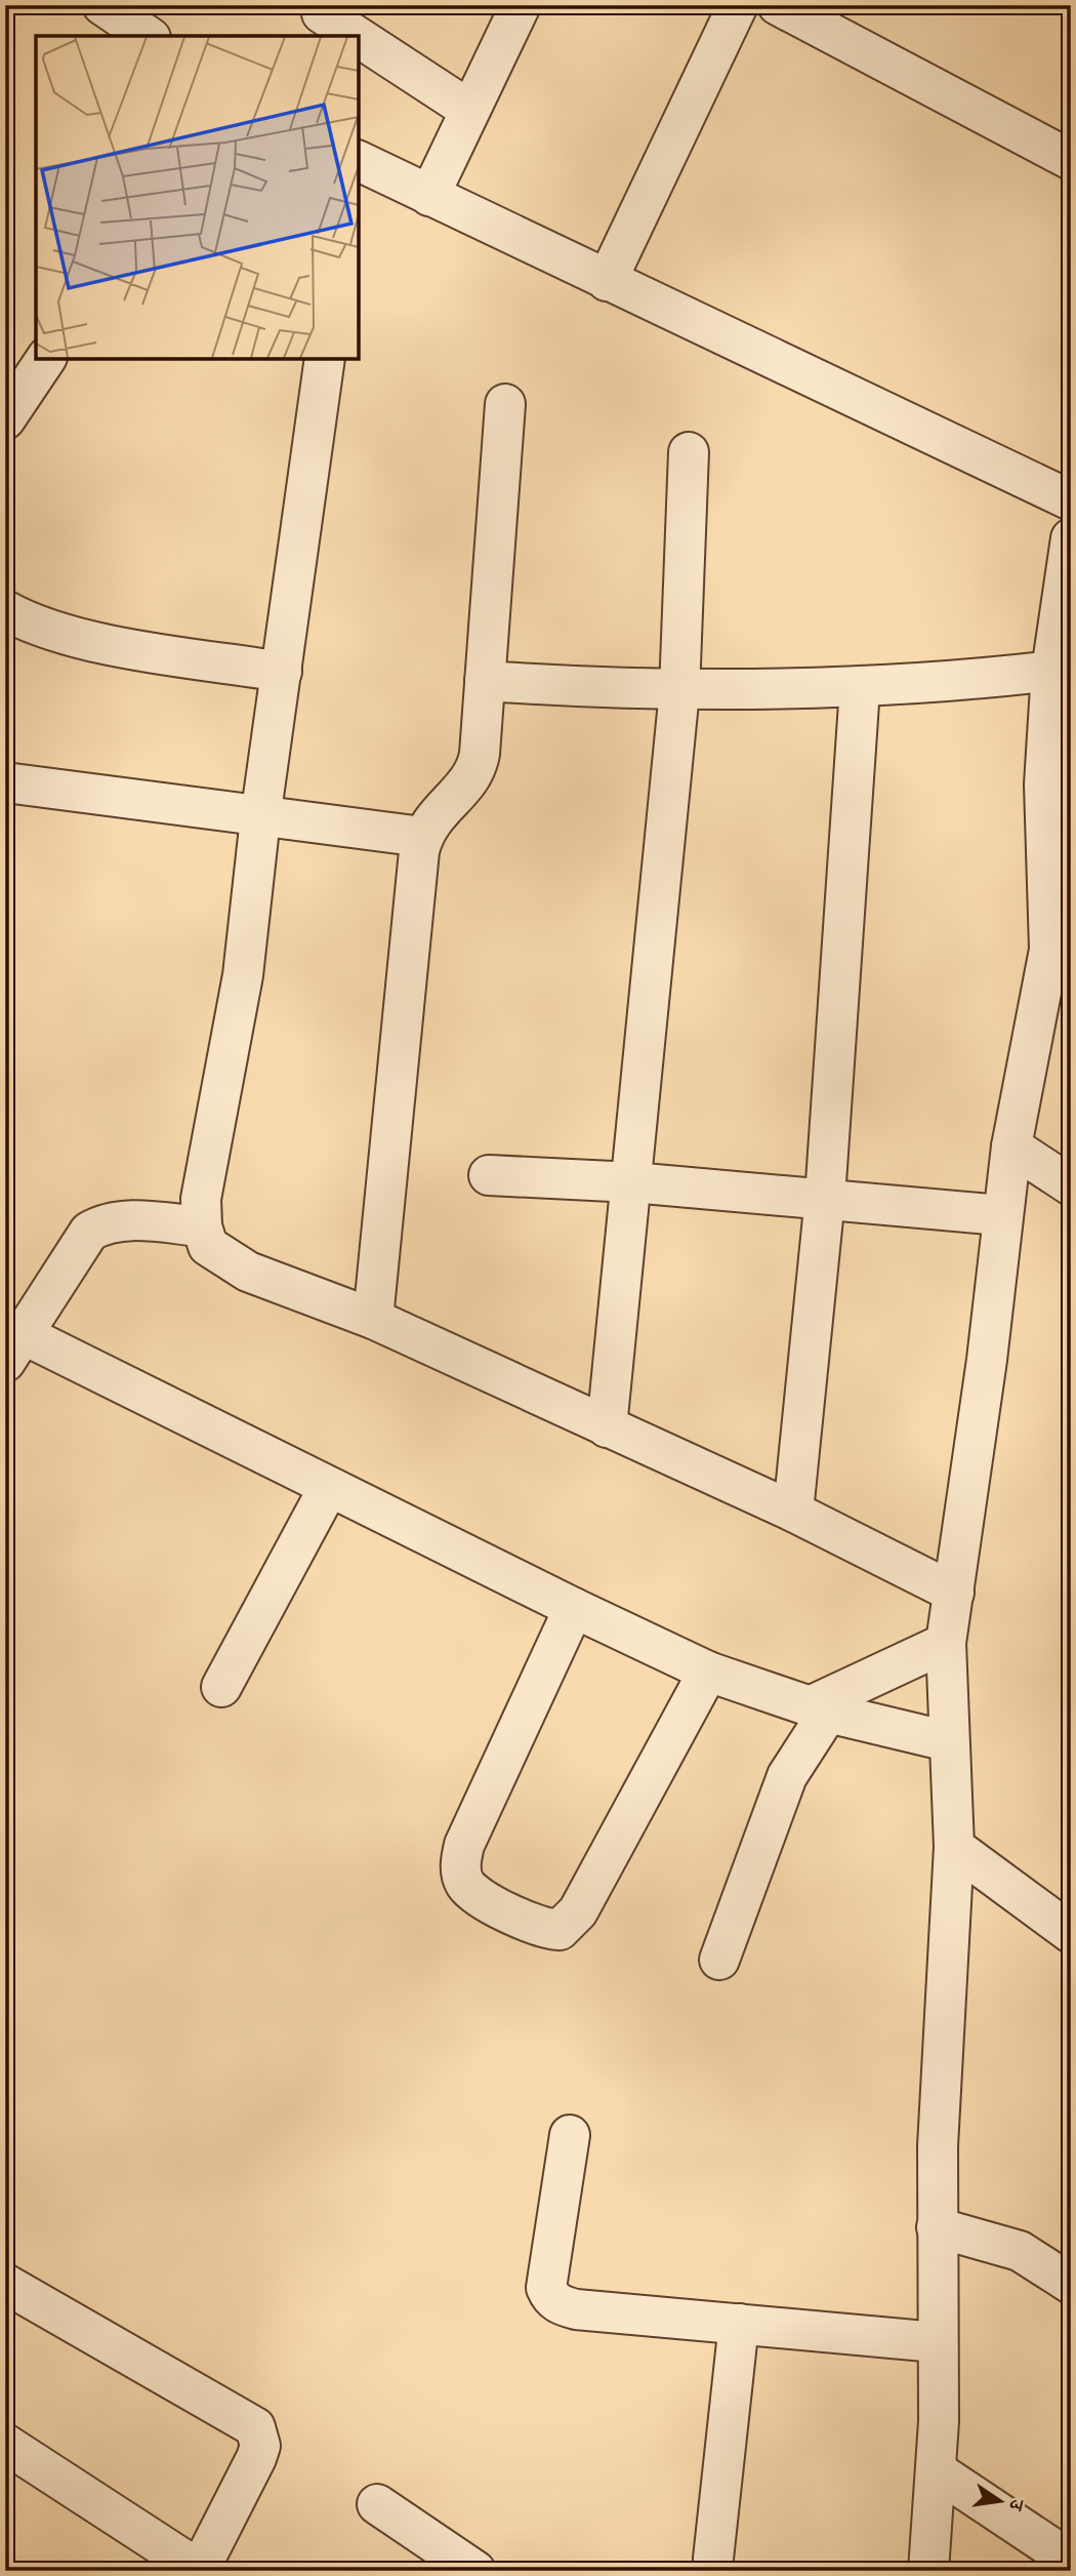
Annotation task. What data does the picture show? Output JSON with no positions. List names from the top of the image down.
{
  "north": "right"
}
